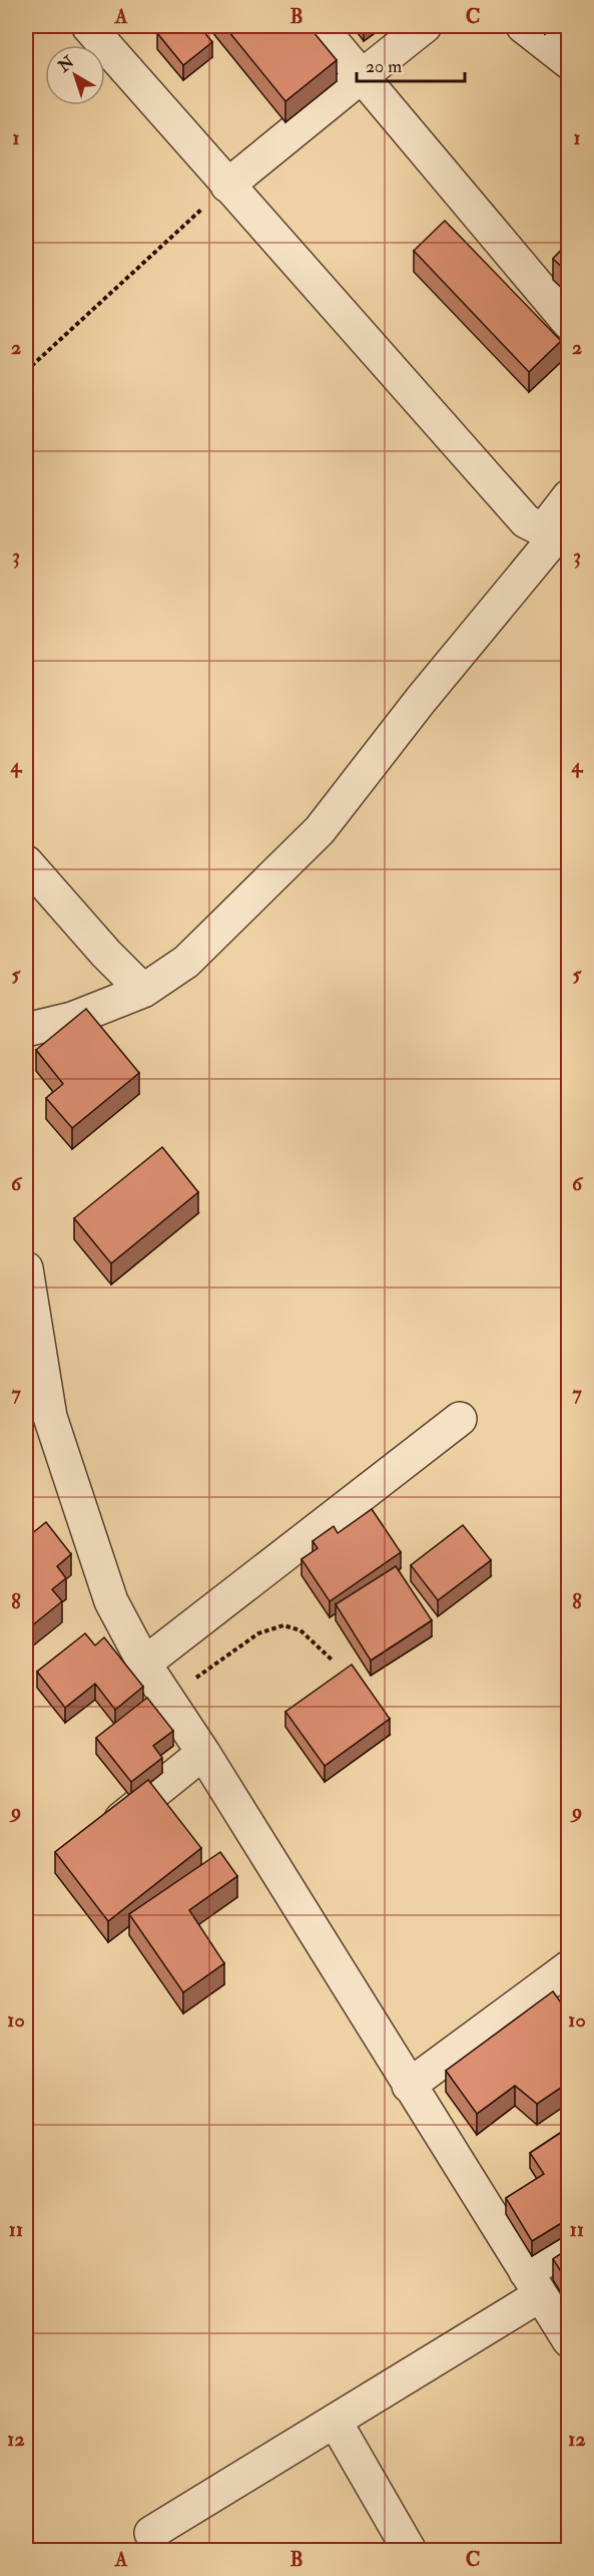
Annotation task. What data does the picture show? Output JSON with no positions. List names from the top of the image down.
{
  "scale_bar": "20 m",
  "north": "top left",
  "grid": {
    "columns": ["A", "B", "C"],
    "rows": [
      "1",
      "2",
      "3",
      "4",
      "5",
      "6",
      "7",
      "8",
      "9",
      "10",
      "11",
      "12"
    ]
  }
}
